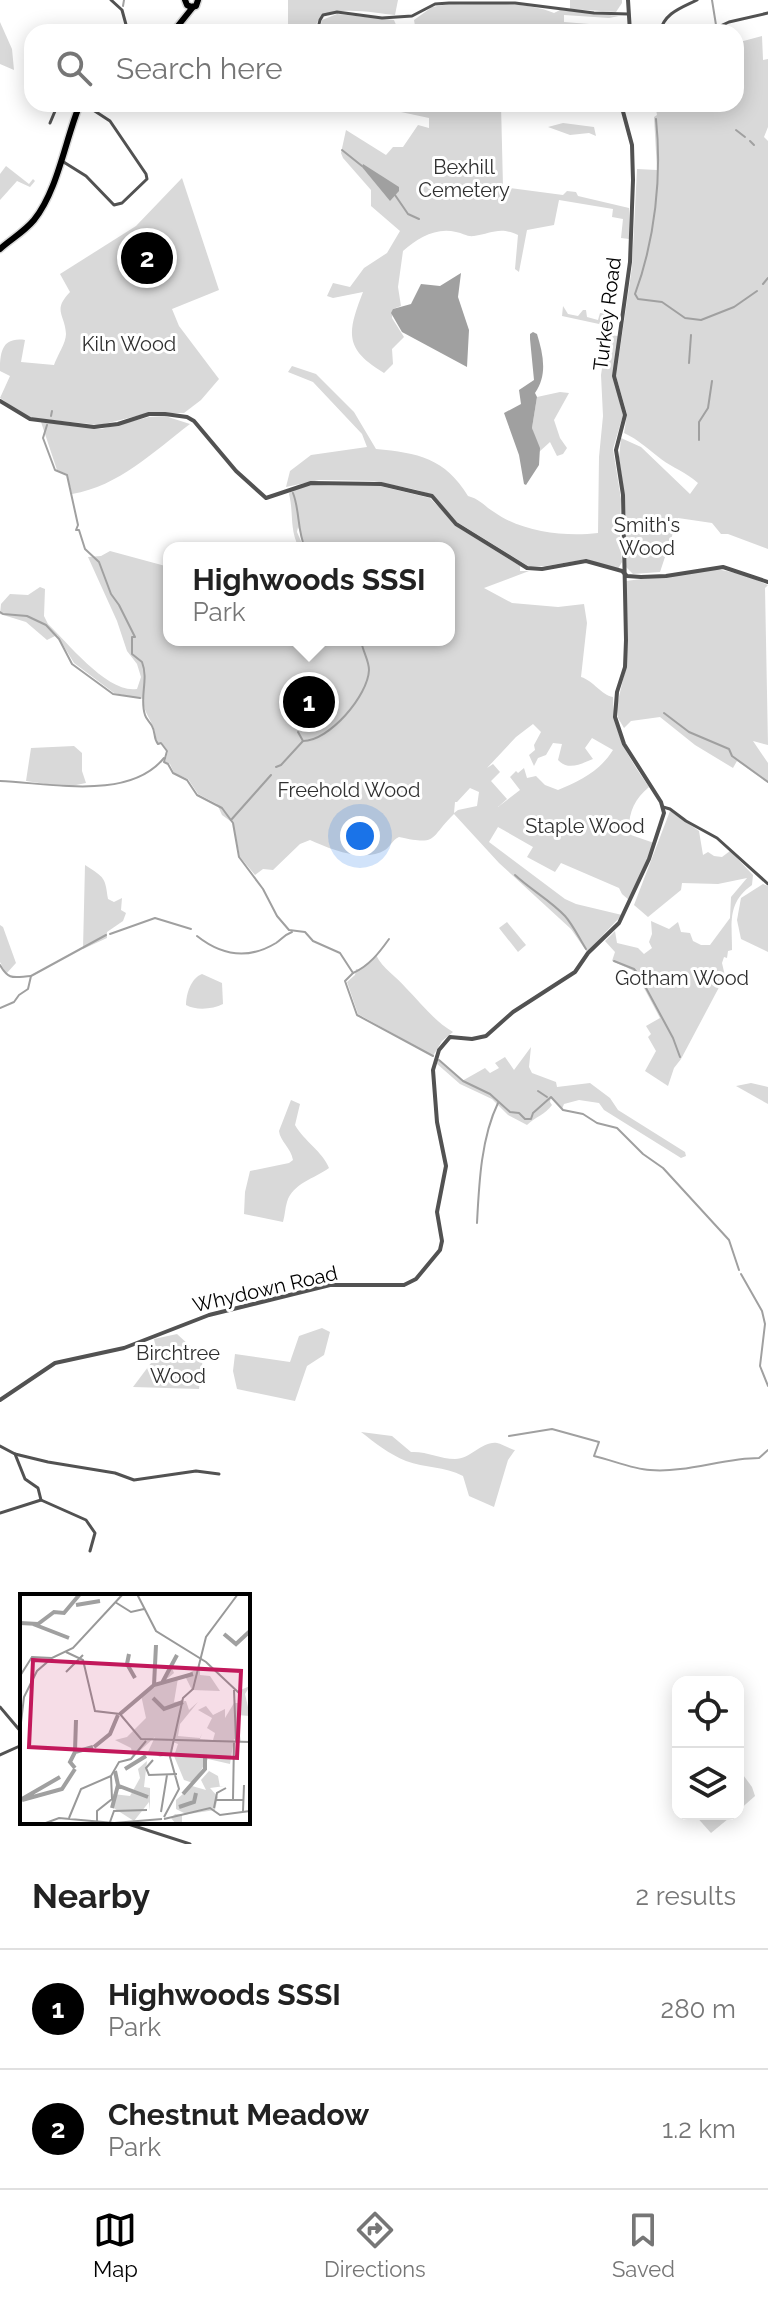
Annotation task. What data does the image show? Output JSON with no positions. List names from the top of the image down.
{
  "streets": {
    "street": ["Turkey Road", "Whydown Road"]
  },
  "parks": [
    "Bexhill Cemetery",
    "Kiln Wood",
    "Smith's Wood",
    "Freehold Wood",
    "Staple Wood",
    "Gotham Wood",
    "Birchtree Wood"
  ],
  "page": {
    "search": "Search here",
    "pins": ["2", "1"],
    "popup": ["Highwoods SSSI", "Park"],
    "heading": ["Nearby", "2 results"],
    "list": [
      {
        "mark": "1",
        "name": "Highwoods SSSI",
        "note": "Park",
        "value": "280 m"
      },
      {
        "mark": "2",
        "name": "Chestnut Meadow",
        "note": "Park",
        "value": "1.2 km"
      }
    ],
    "nav": ["Map", "Directions", "Saved"]
  }
}
